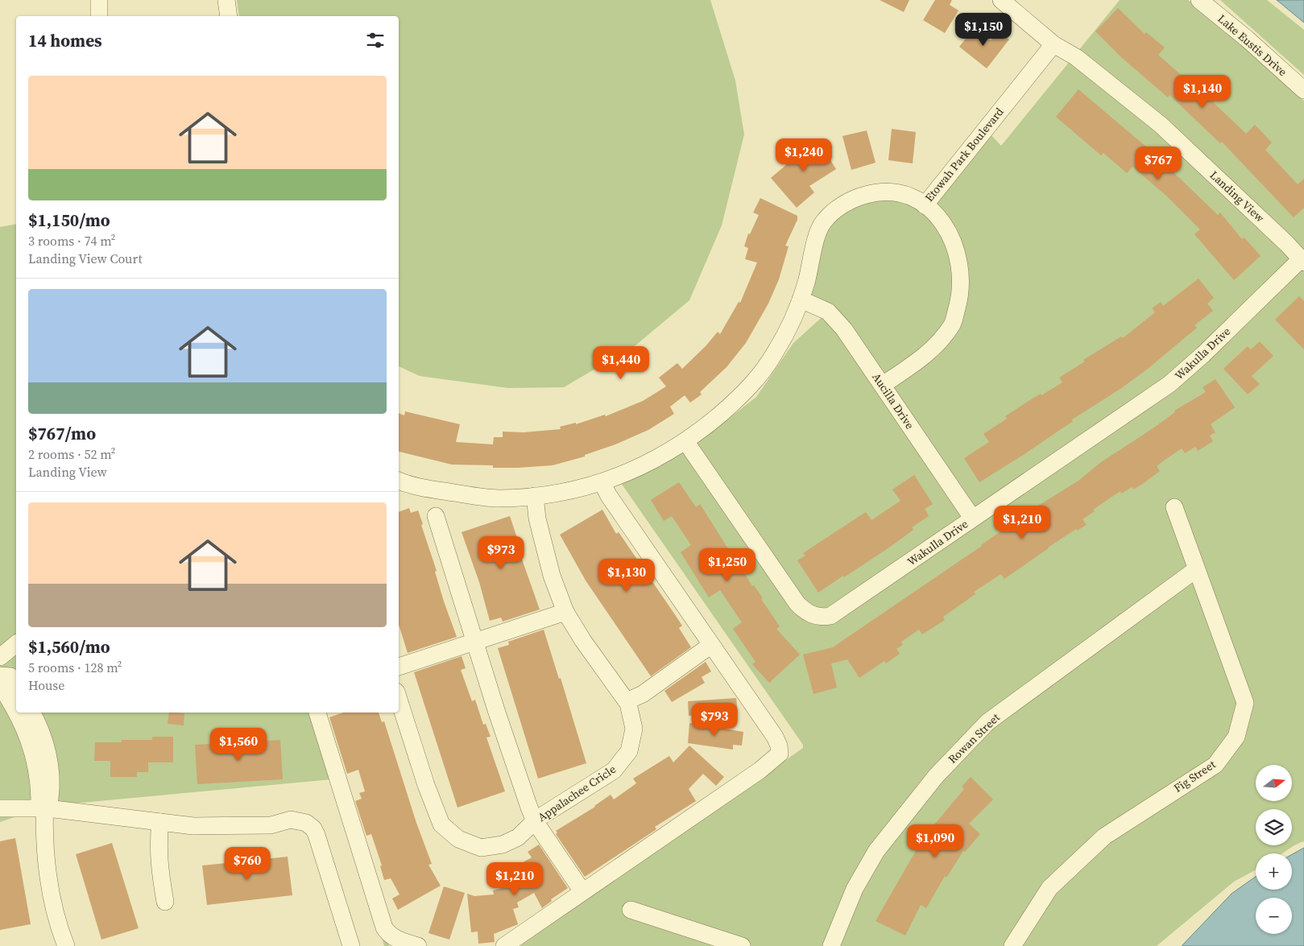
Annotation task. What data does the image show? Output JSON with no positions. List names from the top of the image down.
{
  "streets": {
    "street": [
      "Lake Eustis Drive",
      "Etowah Park Boulevard",
      "Landing View",
      "Wakulla Drive",
      "Aucilla Drive",
      "Rowan Street",
      "Fig Street",
      "Appalachee Cricle"
    ]
  },
  "crossings": [
    ["Etowah Park Boulevard", "Landing View"],
    ["Etowah Park Boulevard", "Wakulla Drive"],
    ["Etowah Park Boulevard", "Aucilla Drive"],
    ["Etowah Park Boulevard", "Appalachee Cricle"],
    ["Landing View", "Wakulla Drive"],
    ["Wakulla Drive", "Aucilla Drive"],
    ["Rowan Street", "Fig Street"]
  ],
  "north": "right",
  "page": {
    "price": [
      "$1,150",
      "$1,140",
      "$1,240",
      "$767",
      "$1,440",
      "$1,210",
      "$973",
      "$1,250",
      "$1,130",
      "$793",
      "$1,560",
      "$1,090",
      "$760",
      "$1,210"
    ],
    "heading": "14 homes",
    "list": [
      {
        "name": "$1,150/mo",
        "note": "3 rooms · 74 m² · Landing View Court"
      },
      {
        "name": "$767/mo",
        "note": "2 rooms · 52 m² · Landing View"
      },
      {
        "name": "$1,560/mo",
        "note": "5 rooms · 128 m² · House"
      }
    ],
    "map_buttons": ["+", "−"]
  }
}
